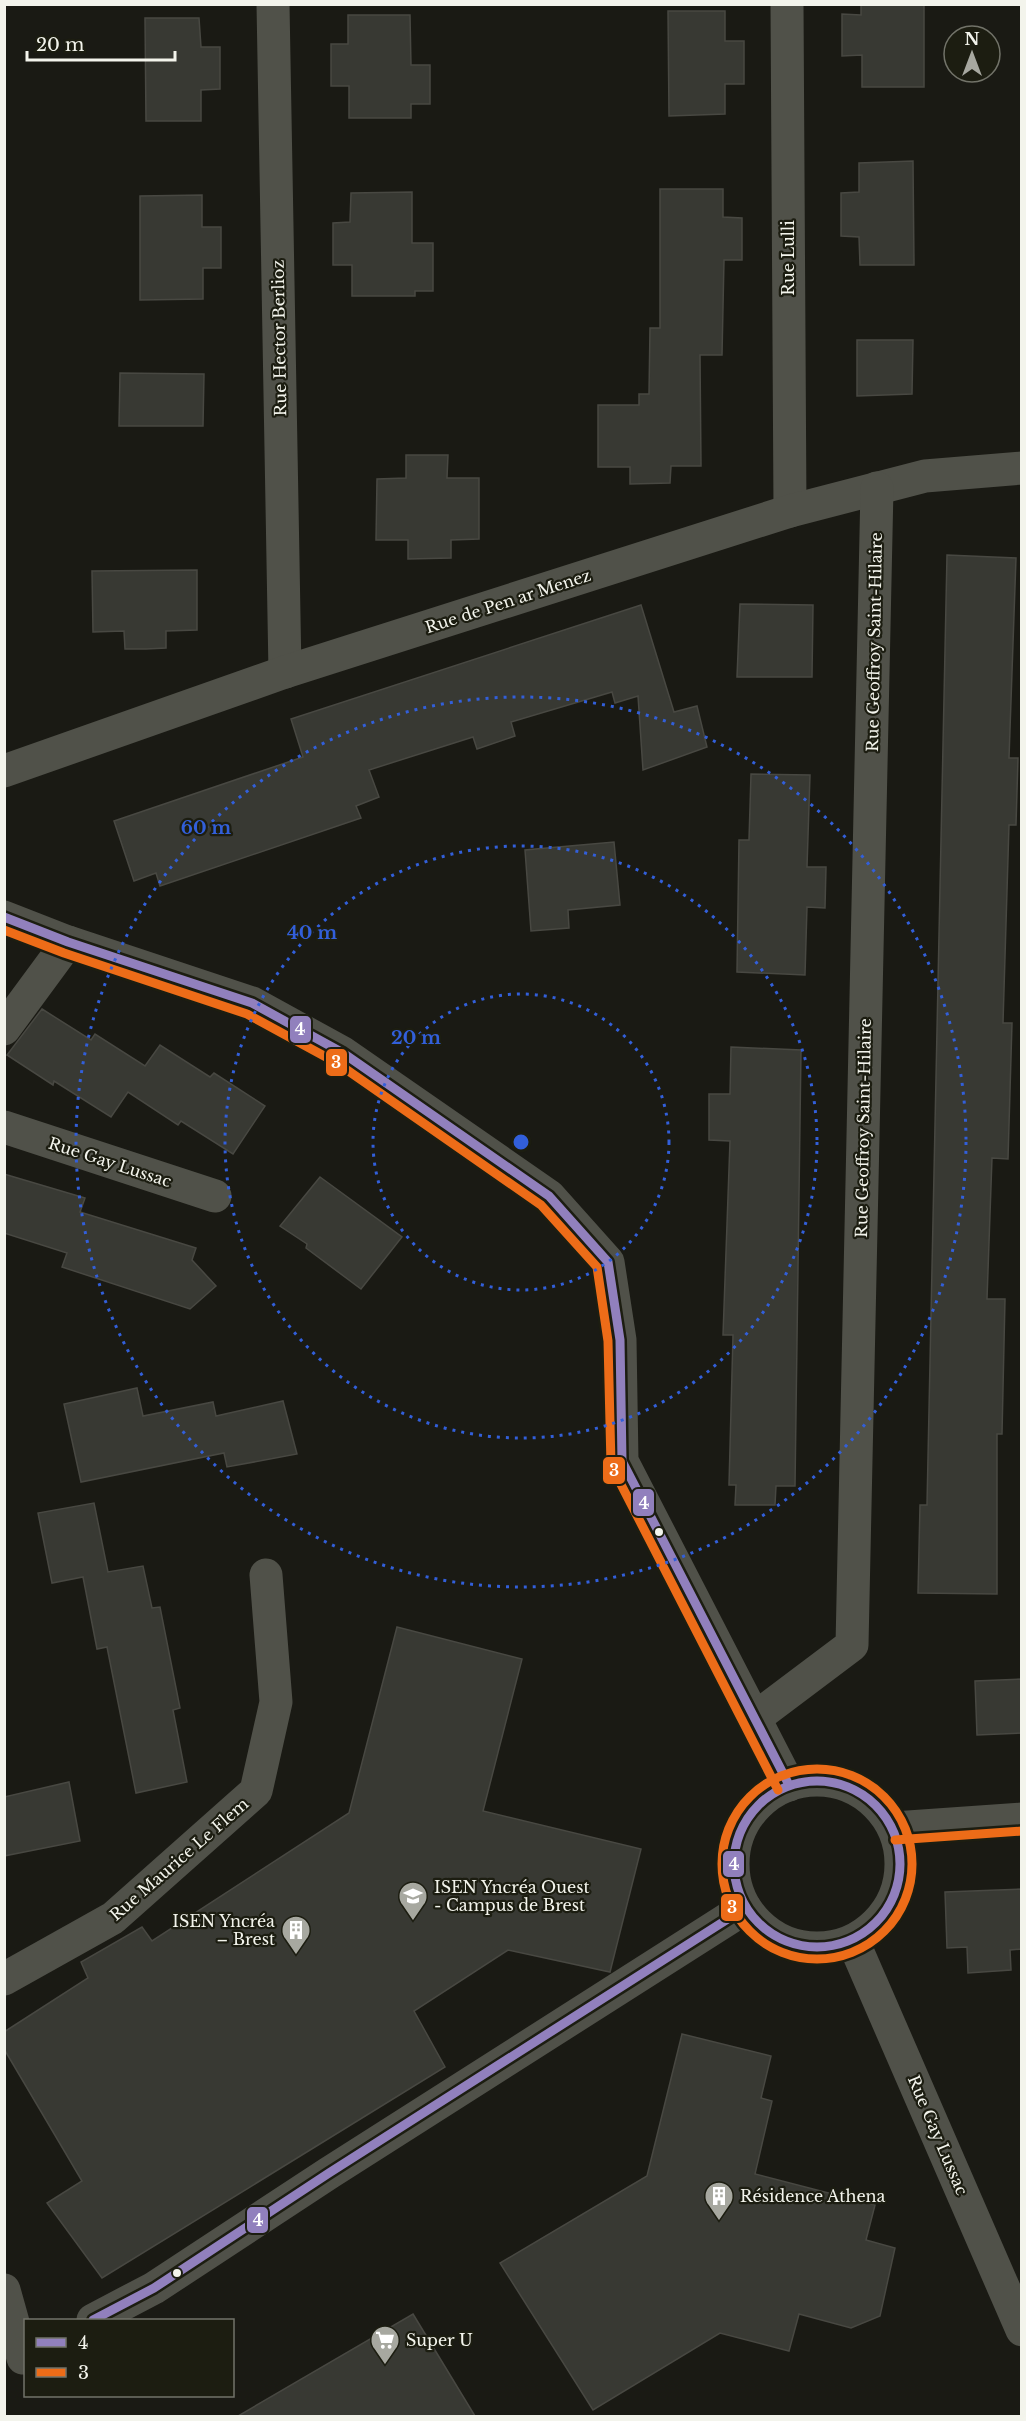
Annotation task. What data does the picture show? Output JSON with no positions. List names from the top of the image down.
{
  "streets": {
    "street": [
      "Rue Lulli",
      "Rue Hector Berlioz",
      "Rue de Pen ar Menez",
      "Rue Geoffroy Saint-Hilaire",
      "Rue Gay Lussac",
      "Rue Maurice Le Flem"
    ]
  },
  "crossings": [
    ["Rue Lulli", "Rue de Pen ar Menez"],
    ["Rue Hector Berlioz", "Rue de Pen ar Menez"],
    ["Rue de Pen ar Menez", "Rue Geoffroy Saint-Hilaire"]
  ],
  "places": {
    "school or university": ["ISEN Yncréa Ouest - Campus de Brest"],
    "building": ["ISEN Yncréa – Brest", "Résidence Athena"],
    "supermarket": ["Super U"]
  },
  "lines": ["transit line 4", "transit line 3"],
  "legend": ["4", "3"],
  "scale_bar": "20 m",
  "north": "top",
  "rings": ["60 m", "40 m", "20 m"]
}
